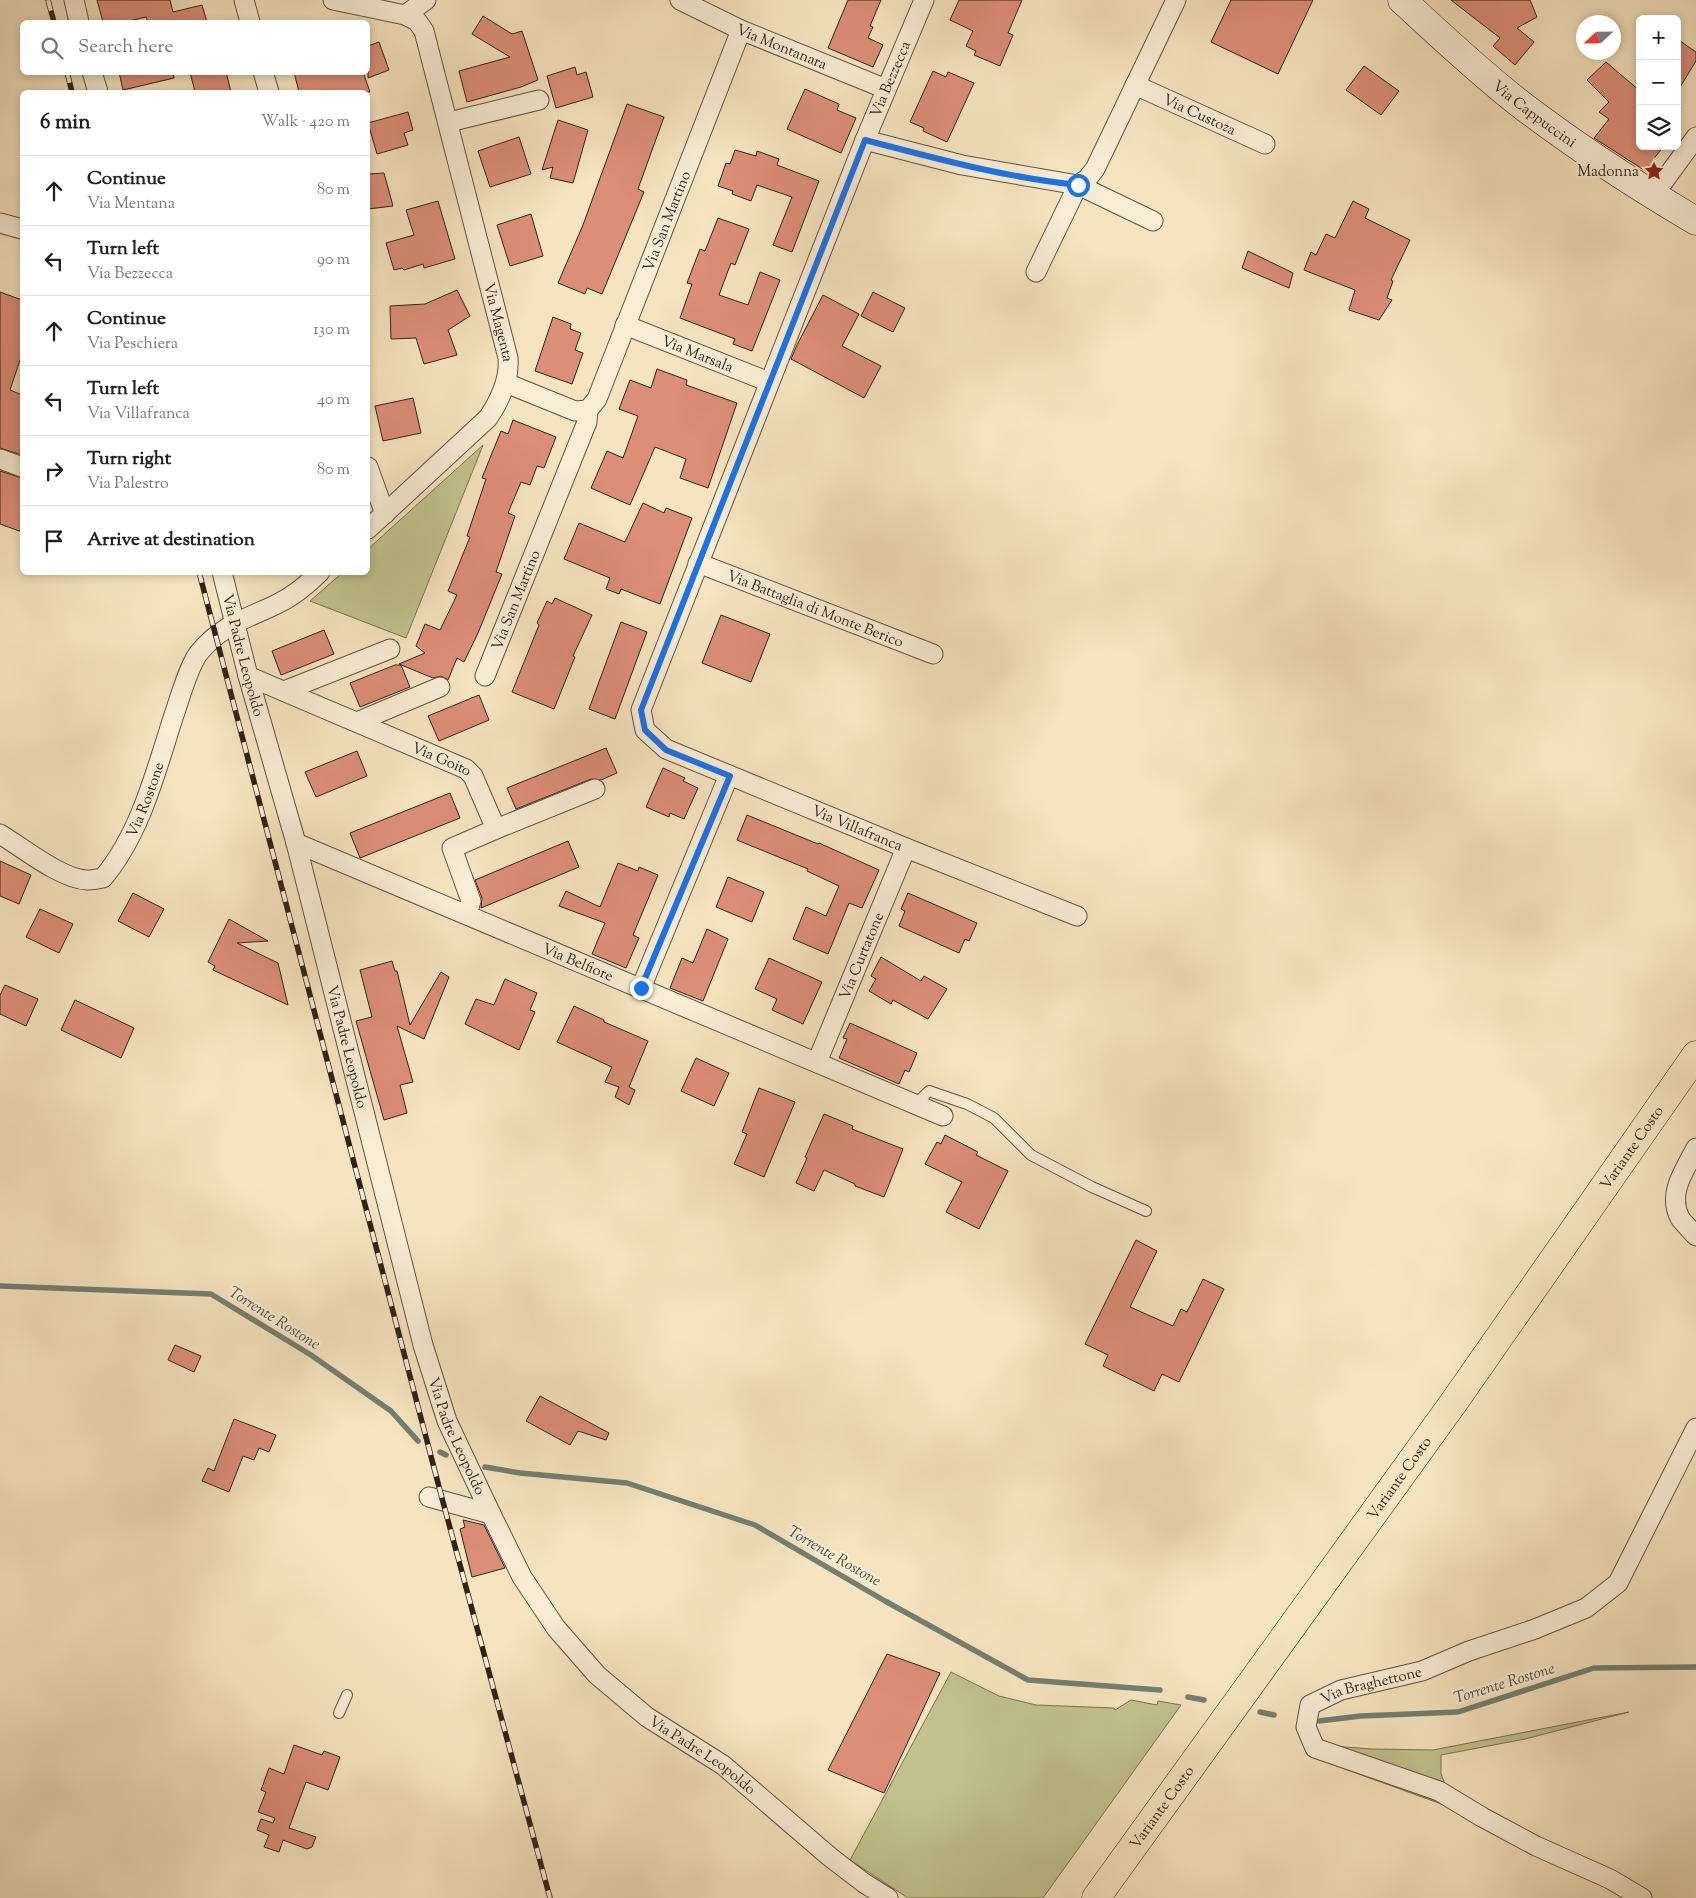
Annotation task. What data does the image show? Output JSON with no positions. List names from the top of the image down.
{
  "streets": {
    "highway": ["Variante Costo"],
    "main road": ["Via Cappuccini"],
    "street": [
      "Via Montanara",
      "Via Bezzecca",
      "Via Custoza",
      "Via San Martino",
      "Via Magenta",
      "Via Marsala",
      "Via Battaglia di Monte Berico",
      "Via Padre Leopoldo",
      "Via Goito",
      "Via Rostone",
      "Via Villafranca",
      "Via Curtatone",
      "Via Belfiore",
      "Via Braghettone"
    ]
  },
  "crossings": [
    ["Via Montanara", "Via Bezzecca"],
    ["Via Montanara", "Via San Martino"],
    ["Via Bezzecca", "Via Marsala"],
    ["Via Bezzecca", "Via Battaglia di Monte Berico"],
    ["Via Bezzecca", "Via Villafranca"],
    ["Via San Martino", "Via Marsala"],
    ["Via Padre Leopoldo", "Via Goito"],
    ["Via Padre Leopoldo", "Via Rostone"],
    ["Via Padre Leopoldo", "Via Belfiore"],
    ["Via Villafranca", "Via Curtatone"],
    ["Via Curtatone", "Via Belfiore"]
  ],
  "water": ["Torrente Rostone"],
  "places": {
    "place": ["Madonna"]
  },
  "north": "left",
  "page": {
    "map_buttons": ["+", "−"],
    "search": "Search here",
    "heading": ["6 min", "Walk · 420 m"],
    "list": [
      ["Continue", "Via Mentana", "80 m"],
      ["Turn left", "Via Bezzecca", "90 m"],
      ["Continue", "Via Peschiera", "130 m"],
      ["Turn left", "Via Villafranca", "40 m"],
      ["Turn right", "Via Palestro", "80 m"],
      "Arrive at destination"
    ]
  }
}
